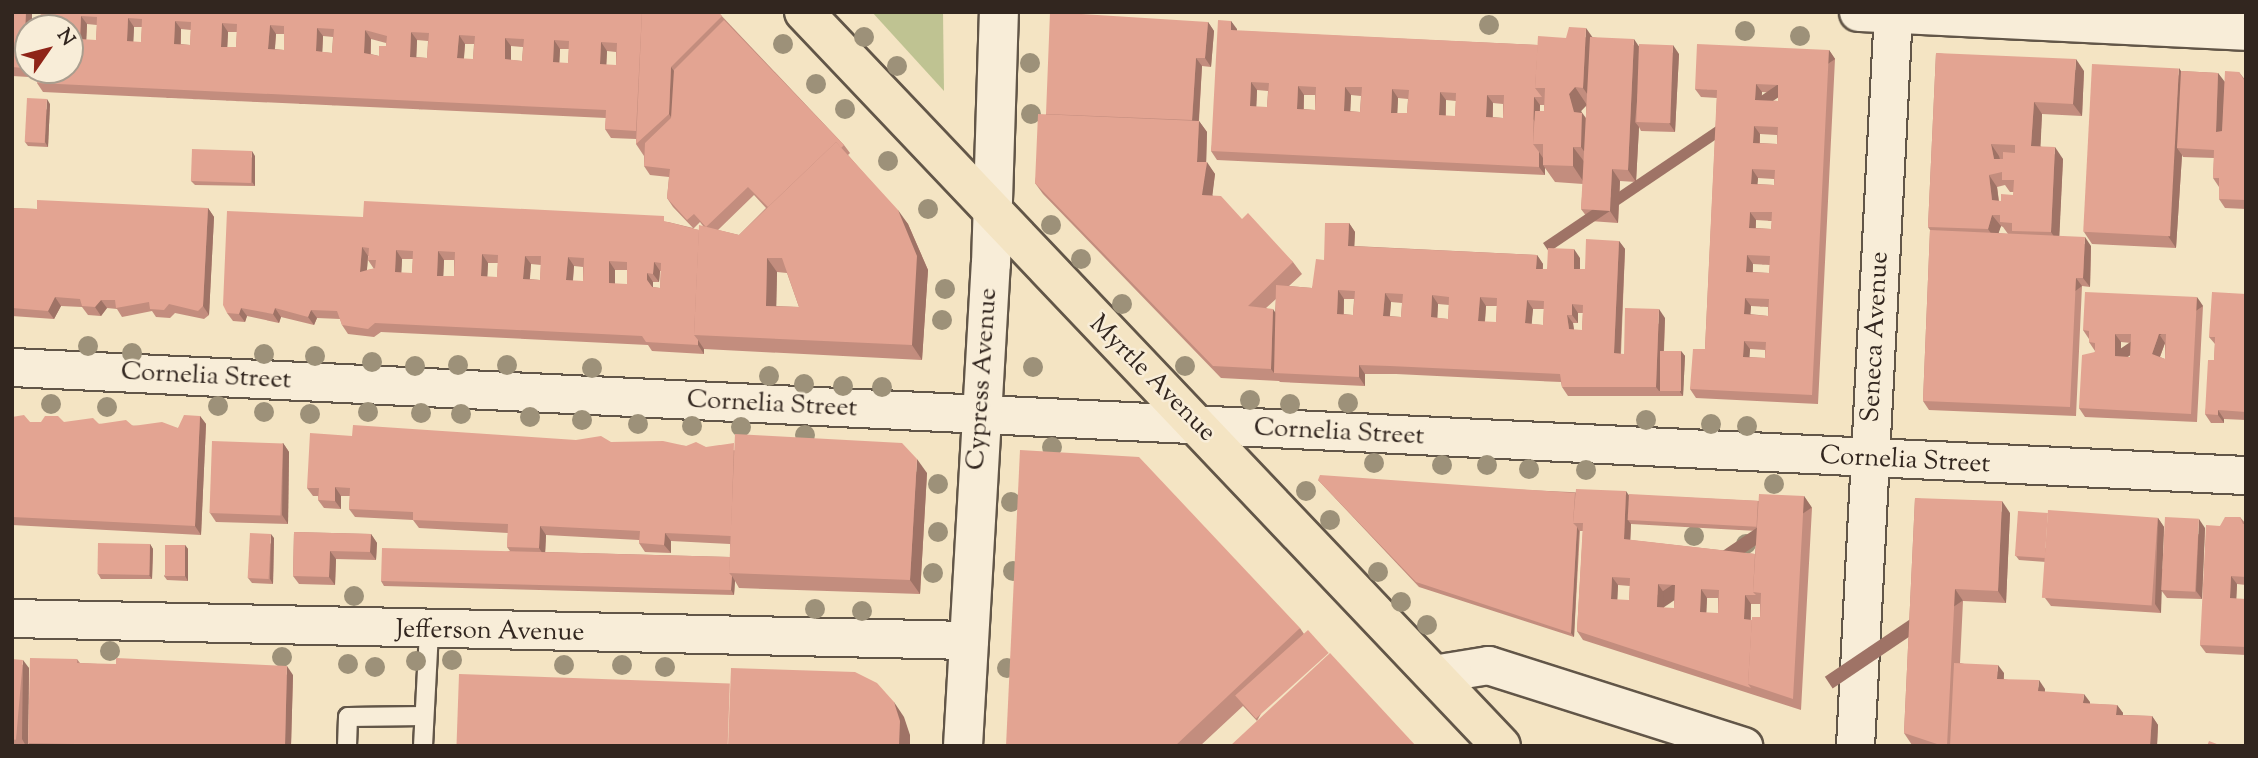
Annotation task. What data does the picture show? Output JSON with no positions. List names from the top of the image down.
{
  "streets": {
    "main road": ["Cypress Avenue", "Myrtle Avenue"],
    "street": ["Seneca Avenue", "Cornelia Street", "Jefferson Avenue"]
  },
  "crossings": [
    ["Seneca Avenue", "Cornelia Street"],
    ["Cornelia Street", "Cypress Avenue"],
    ["Cornelia Street", "Myrtle Avenue"],
    ["Cypress Avenue", "Myrtle Avenue"],
    ["Cypress Avenue", "Jefferson Avenue"]
  ],
  "north": "top right"
}
